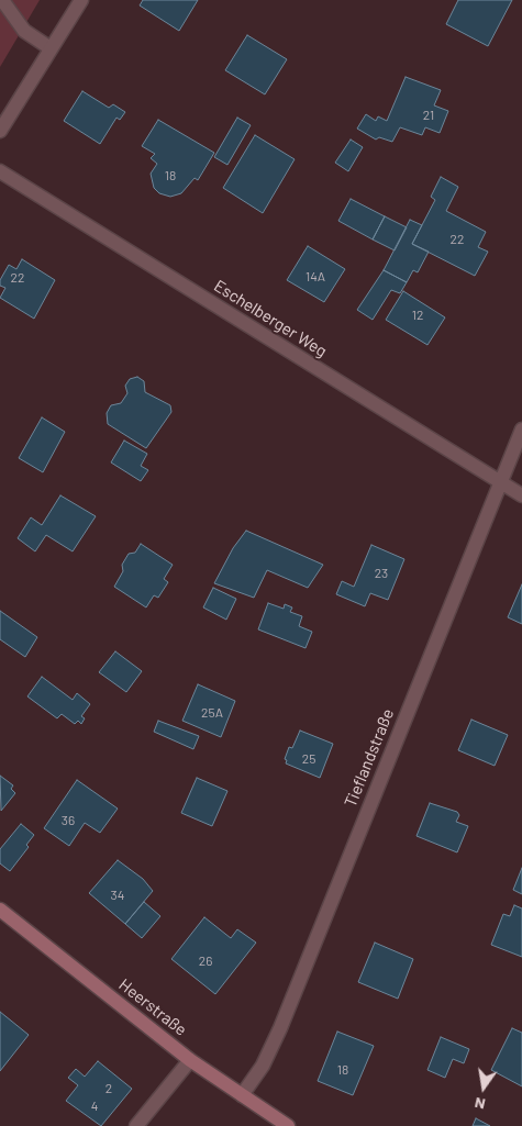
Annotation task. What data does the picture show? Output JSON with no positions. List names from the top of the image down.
{
  "streets": {
    "street": ["Eschelberger Weg", "Tieflandstraße", "Heerstraße"]
  },
  "crossings": [
    ["Eschelberger Weg", "Tieflandstraße"],
    ["Tieflandstraße", "Heerstraße"]
  ],
  "house_numbers": [
    "21",
    "18",
    "22",
    "14A",
    "22",
    "12",
    "23",
    "25A",
    "25",
    "36",
    "34",
    "26",
    "18",
    "2",
    "4"
  ],
  "north": "bottom"
}
